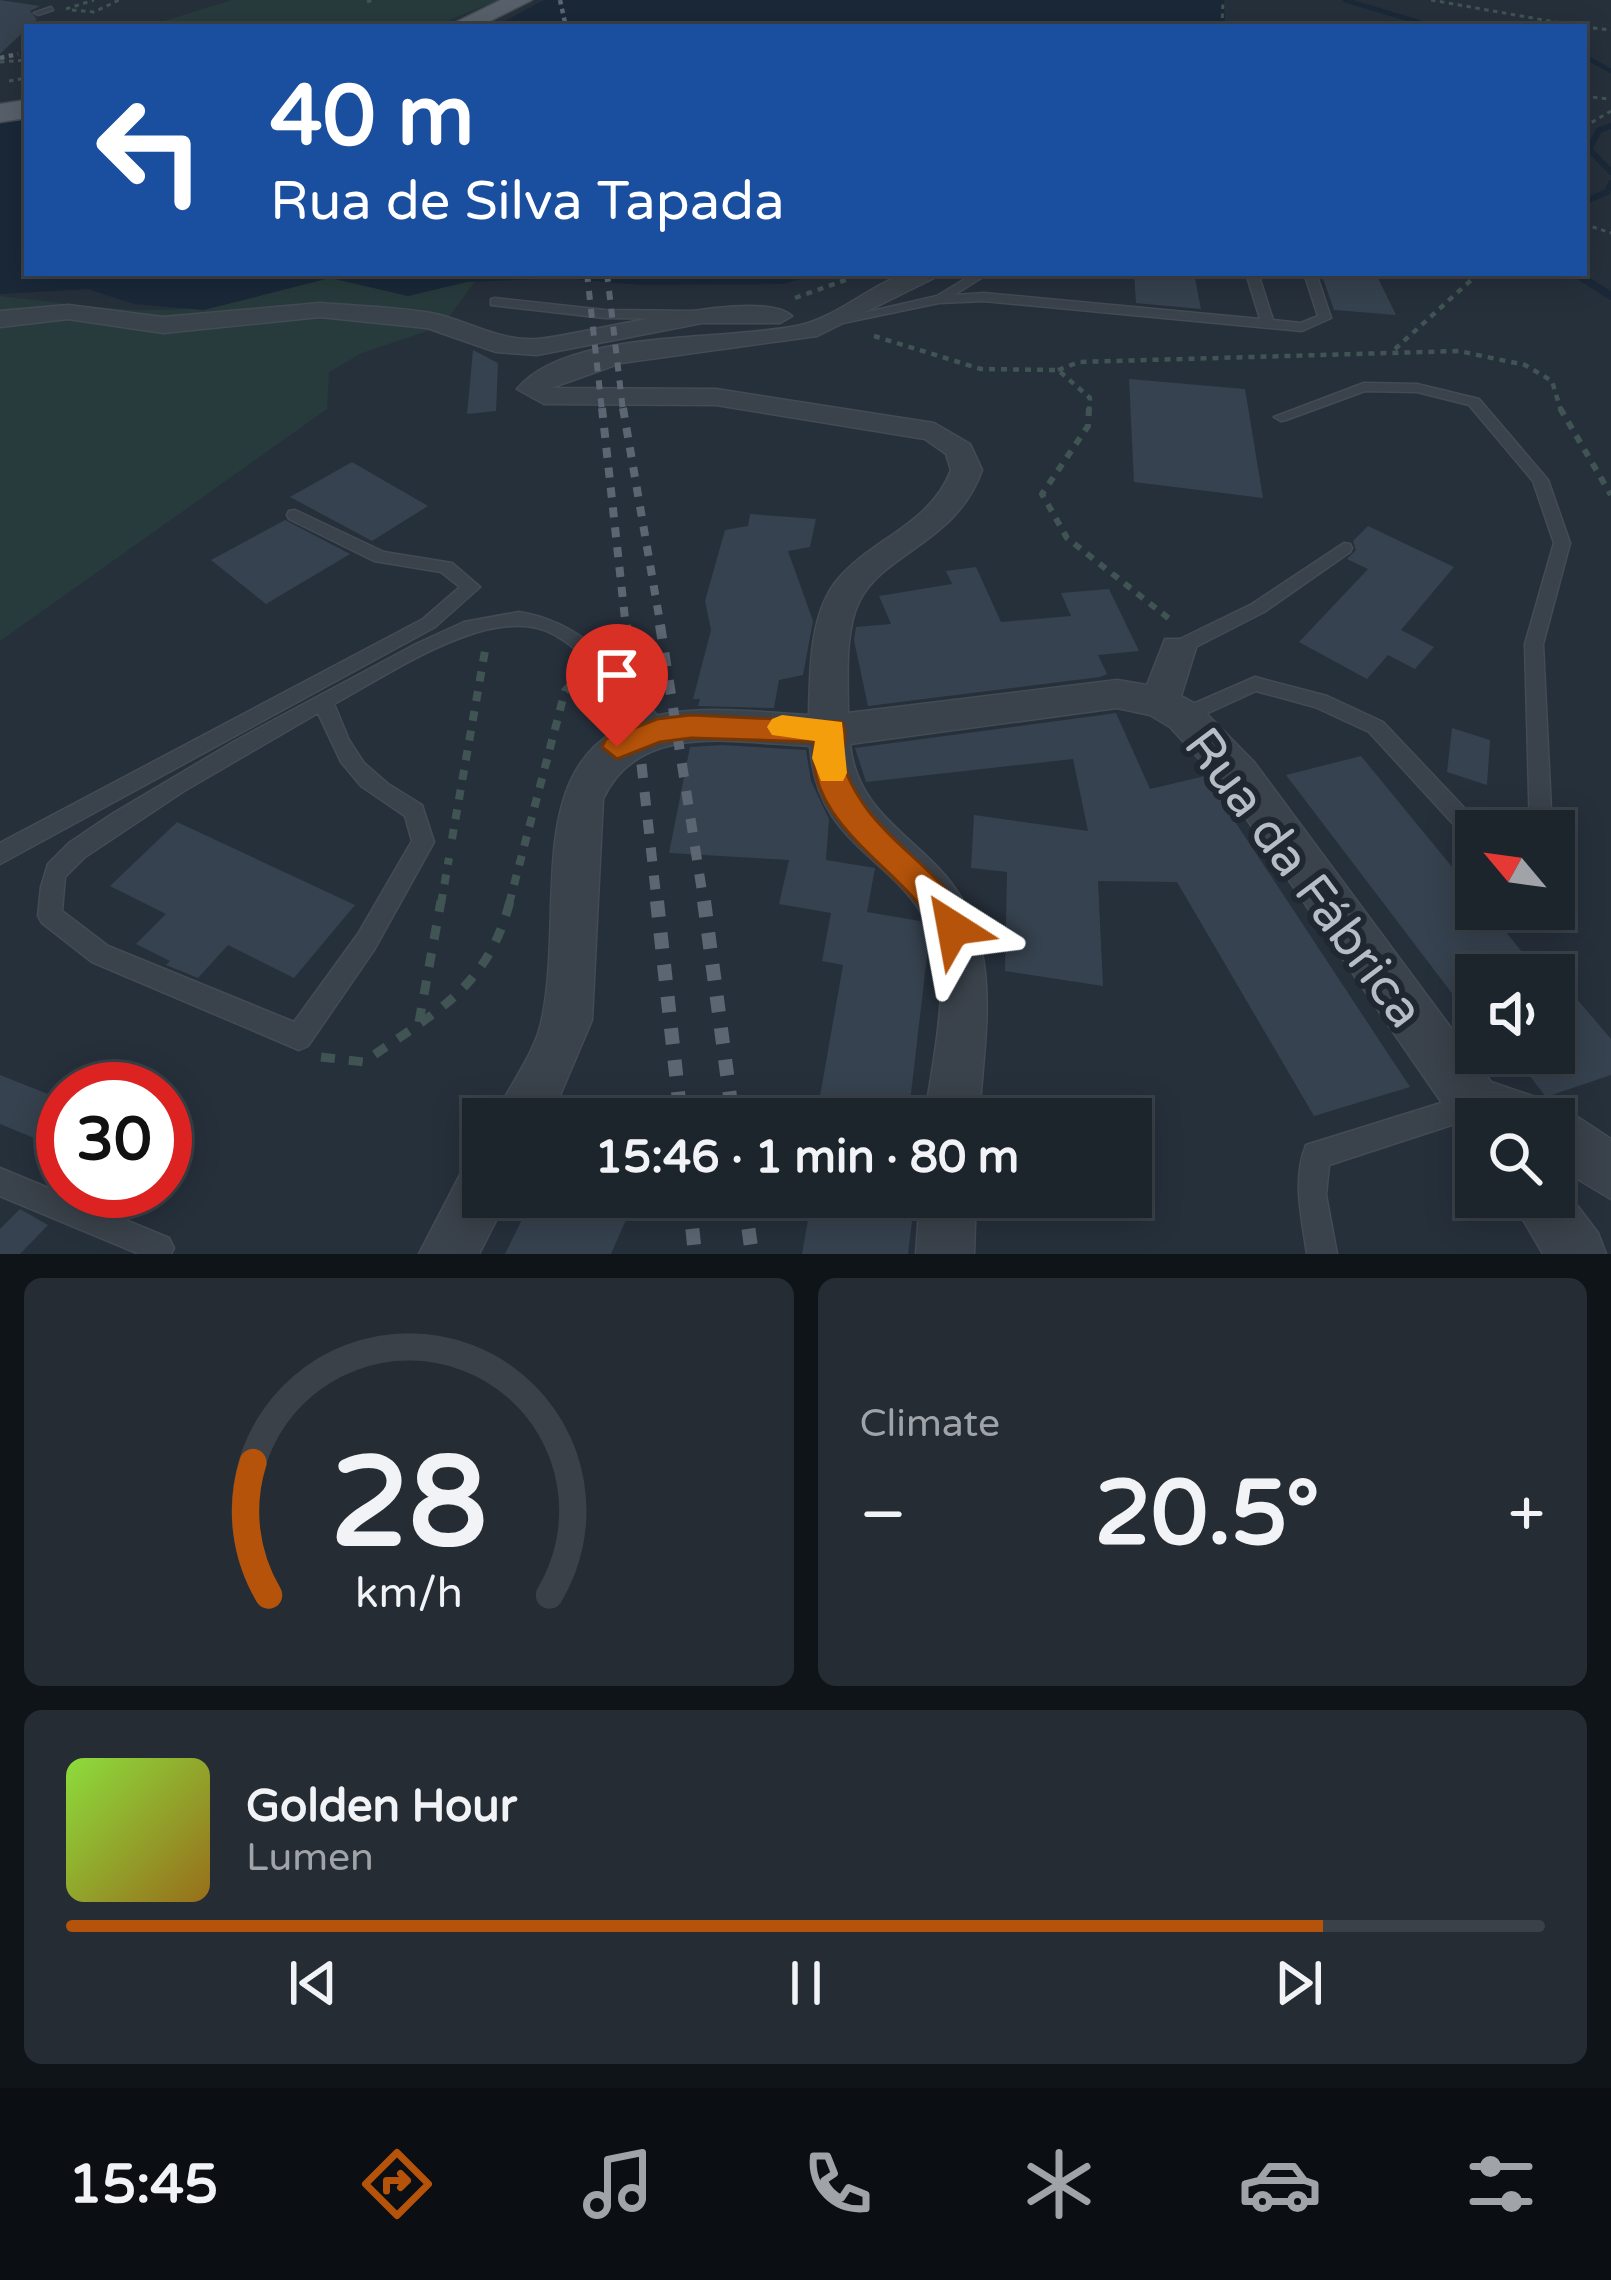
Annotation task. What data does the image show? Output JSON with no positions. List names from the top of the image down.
{
  "streets": {
    "street": ["Rua da Fábrica"]
  },
  "north": "top left",
  "page": {
    "turn": ["40 m", "Rua de Silva Tapada"],
    "limit": "30",
    "trip": "15:46 · 1 min · 80 m",
    "tile": "Climate",
    "heat": ["−", "20.5°", "+"],
    "song": ["Golden Hour", "Lumen"],
    "tabs": "15:45",
    "gauge": ["28", "km/h"]
  }
}
